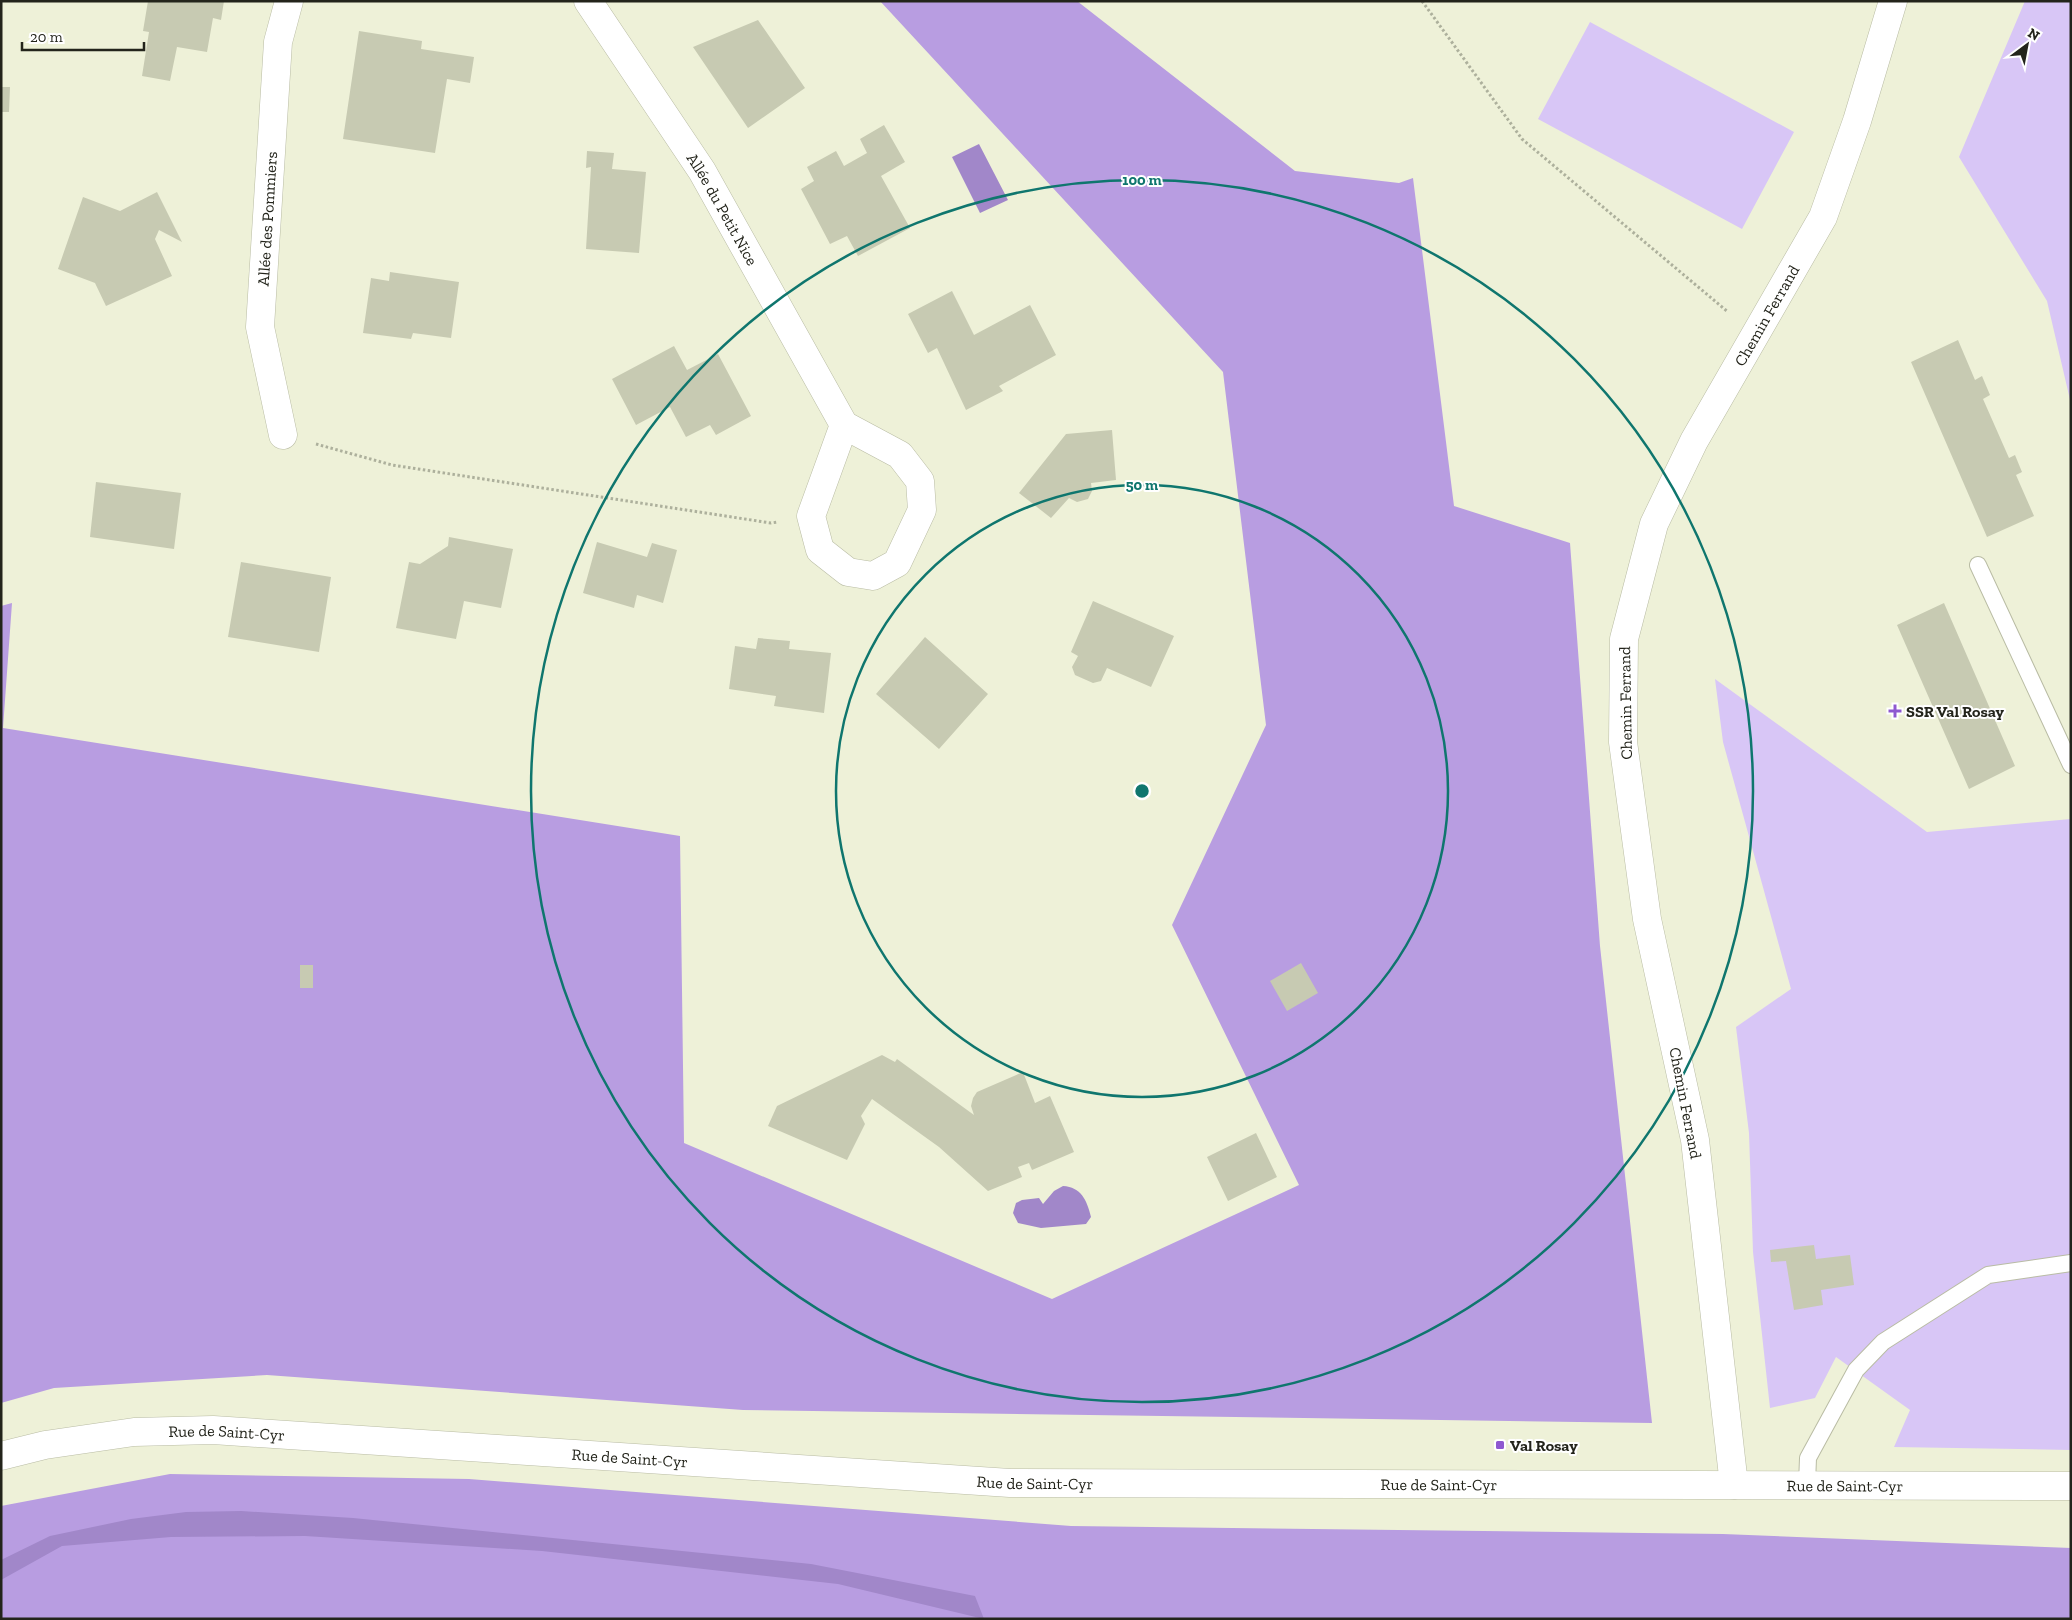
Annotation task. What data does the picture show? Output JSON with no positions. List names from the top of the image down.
{
  "streets": {
    "street": [
      "Allée du Petit Nice",
      "Allée des Pommiers",
      "Chemin Ferrand",
      "Rue de Saint-Cyr"
    ]
  },
  "crossings": [
    ["Chemin Ferrand", "Rue de Saint-Cyr"]
  ],
  "places": {
    "health": ["SSR Val Rosay"],
    "transit": ["Val Rosay"]
  },
  "scale_bar": "20 m",
  "north": "top right",
  "rings": ["100 m", "50 m"]
}
